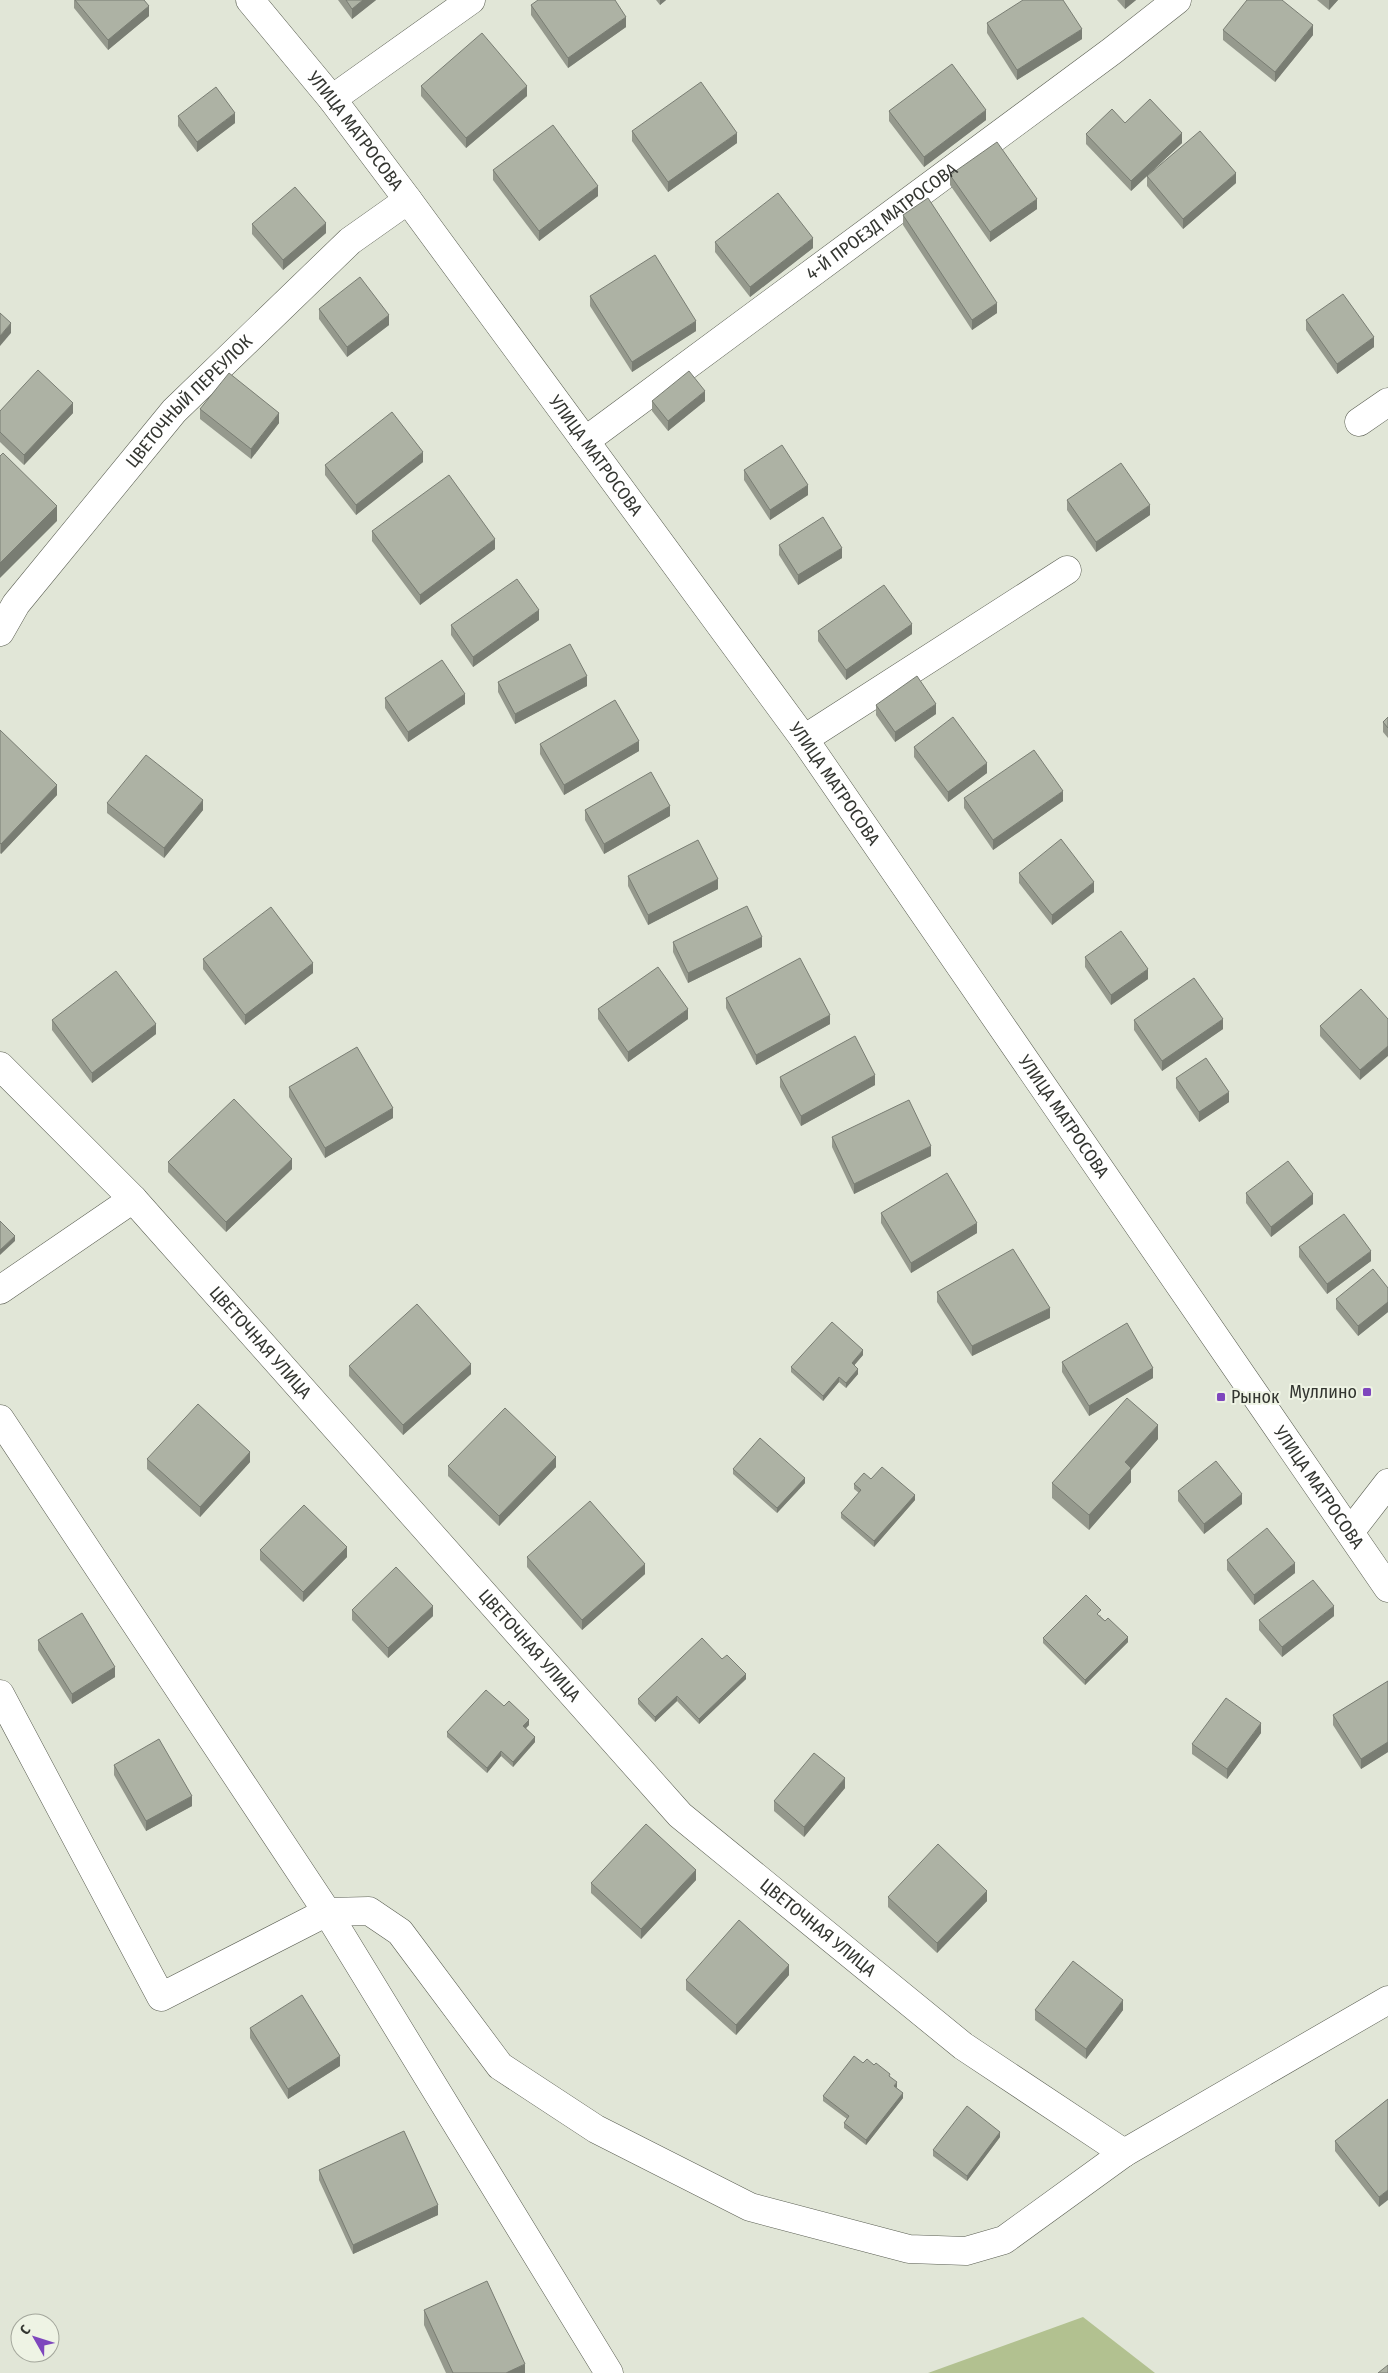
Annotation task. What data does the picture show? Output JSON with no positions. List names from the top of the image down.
{
  "streets": {
    "street": [
      "УЛИЦА МАТРОСОВА",
      "4-Й ПРОЕЗД МАТРОСОВА",
      "ЦВЕТОЧНЫЙ ПЕРЕУЛОК",
      "ЦВЕТОЧНАЯ УЛИЦА"
    ]
  },
  "crossings": [
    ["УЛИЦА МАТРОСОВА", "4-Й ПРОЕЗД МАТРОСОВА"],
    ["УЛИЦА МАТРОСОВА", "ЦВЕТОЧНЫЙ ПЕРЕУЛОК"]
  ],
  "places": {
    "transit": ["Муллино", "Рынок"]
  },
  "north": "top left"
}
